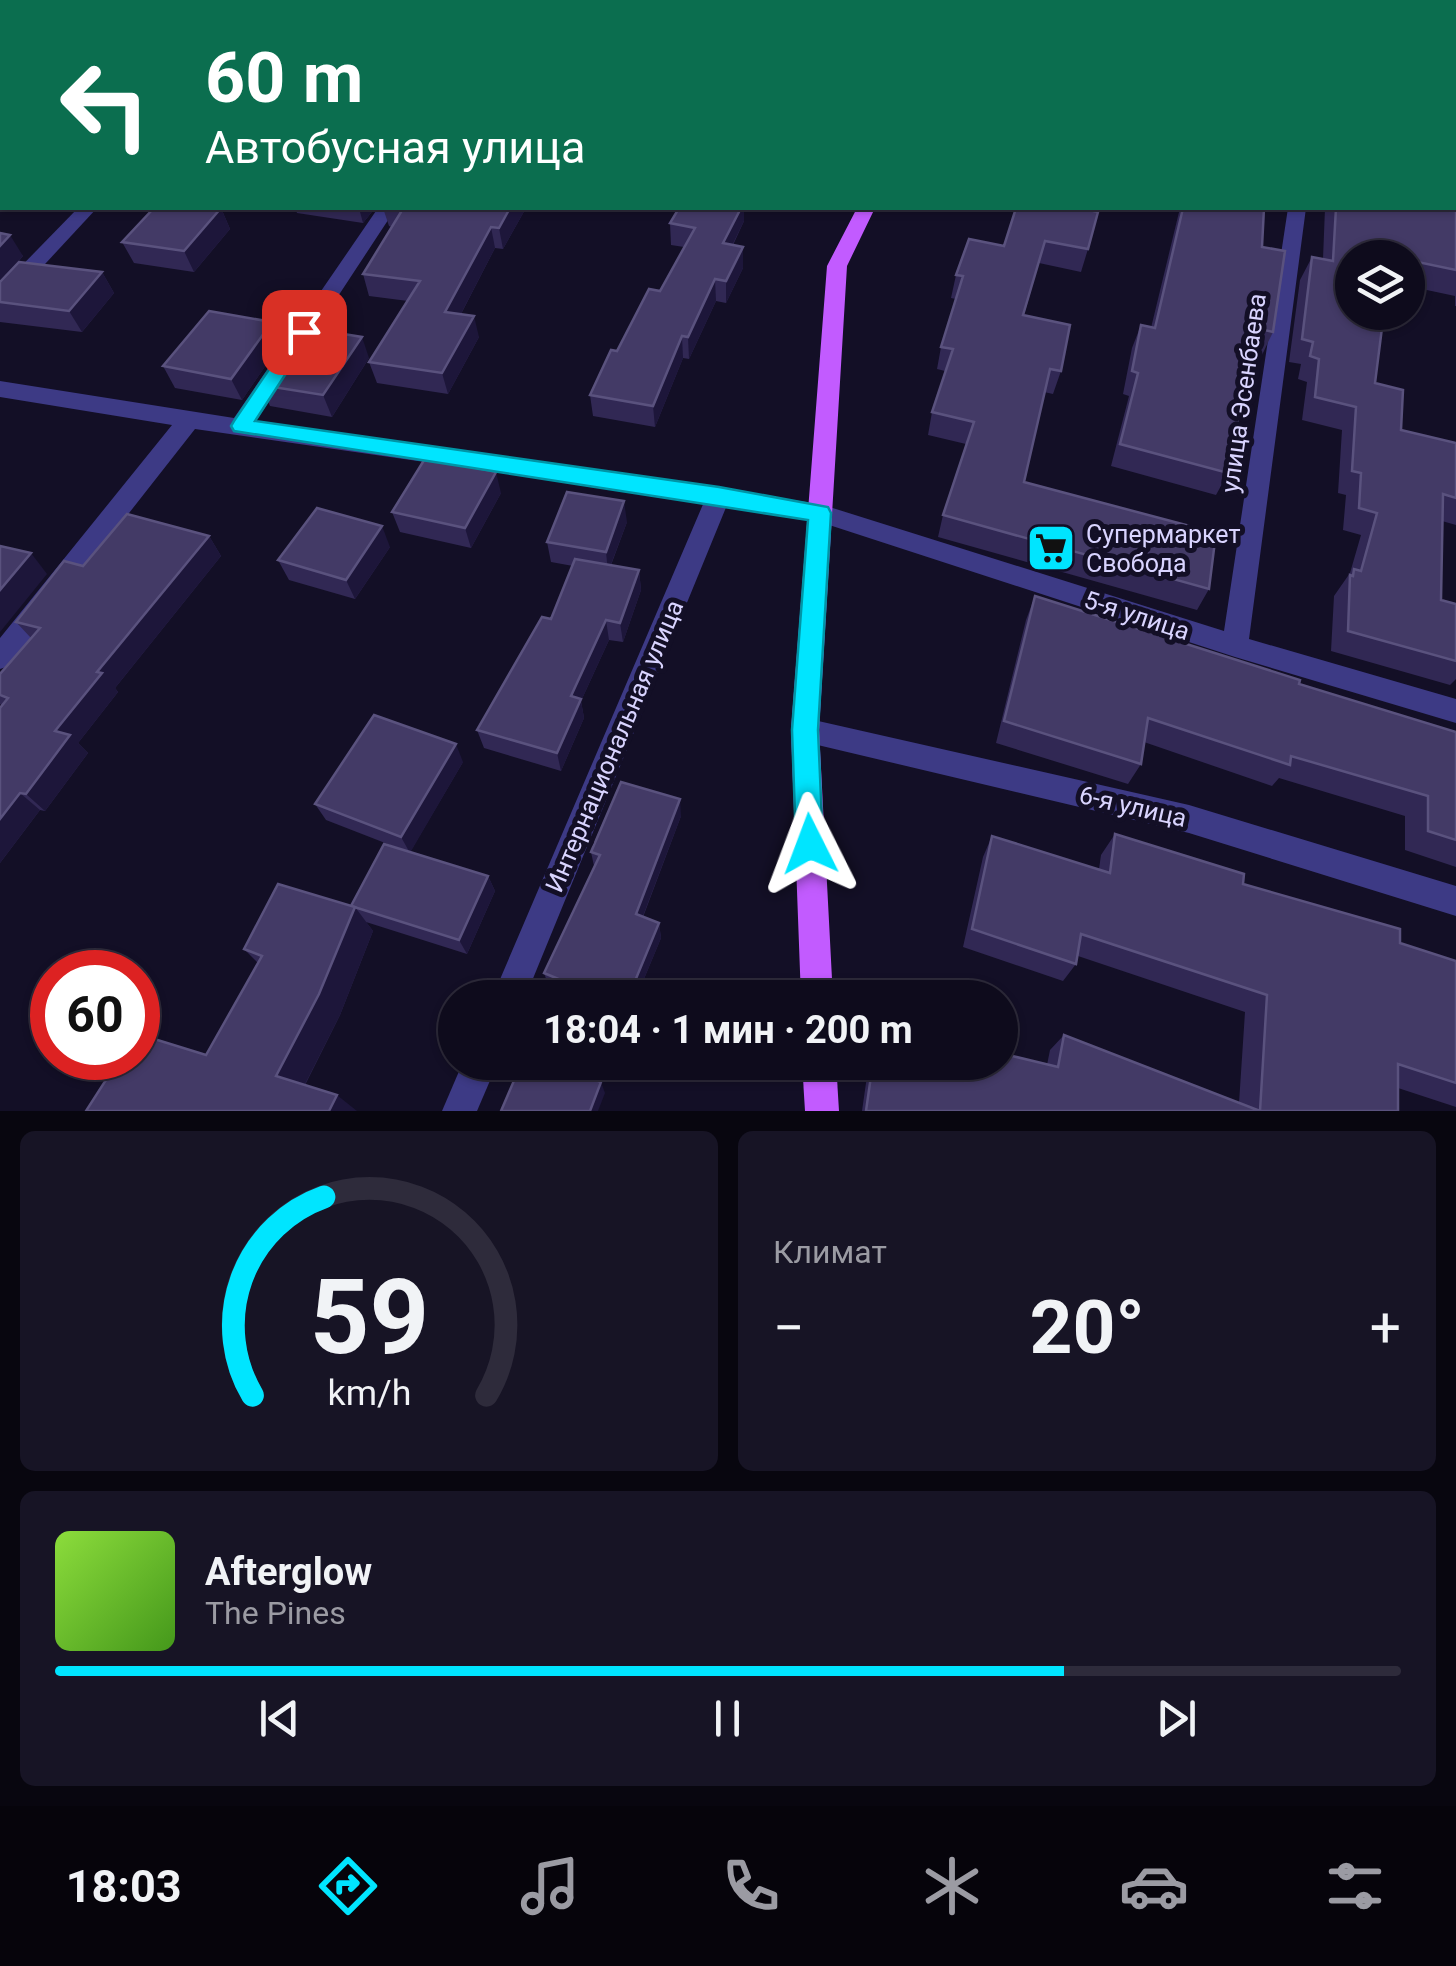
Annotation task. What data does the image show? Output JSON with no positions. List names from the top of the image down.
{
  "streets": {
    "street": [
      "улица Эсенбаева",
      "5-я улица",
      "Интернациональная улица",
      "6-я улица"
    ]
  },
  "crossings": [
    ["улица Эсенбаева", "5-я улица"],
    ["5-я улица", "Интернациональная улица"]
  ],
  "places": {
    "supermarket": ["Супермаркет Свобода"]
  },
  "page": {
    "turn": ["60 m", "Автобусная улица"],
    "limit": "60",
    "trip": "18:04 · 1 мин · 200 m",
    "tile": "Климат",
    "heat": ["−", "20°", "+"],
    "song": ["Afterglow", "The Pines"],
    "tabs": "18:03",
    "gauge": ["59", "km/h"]
  }
}
